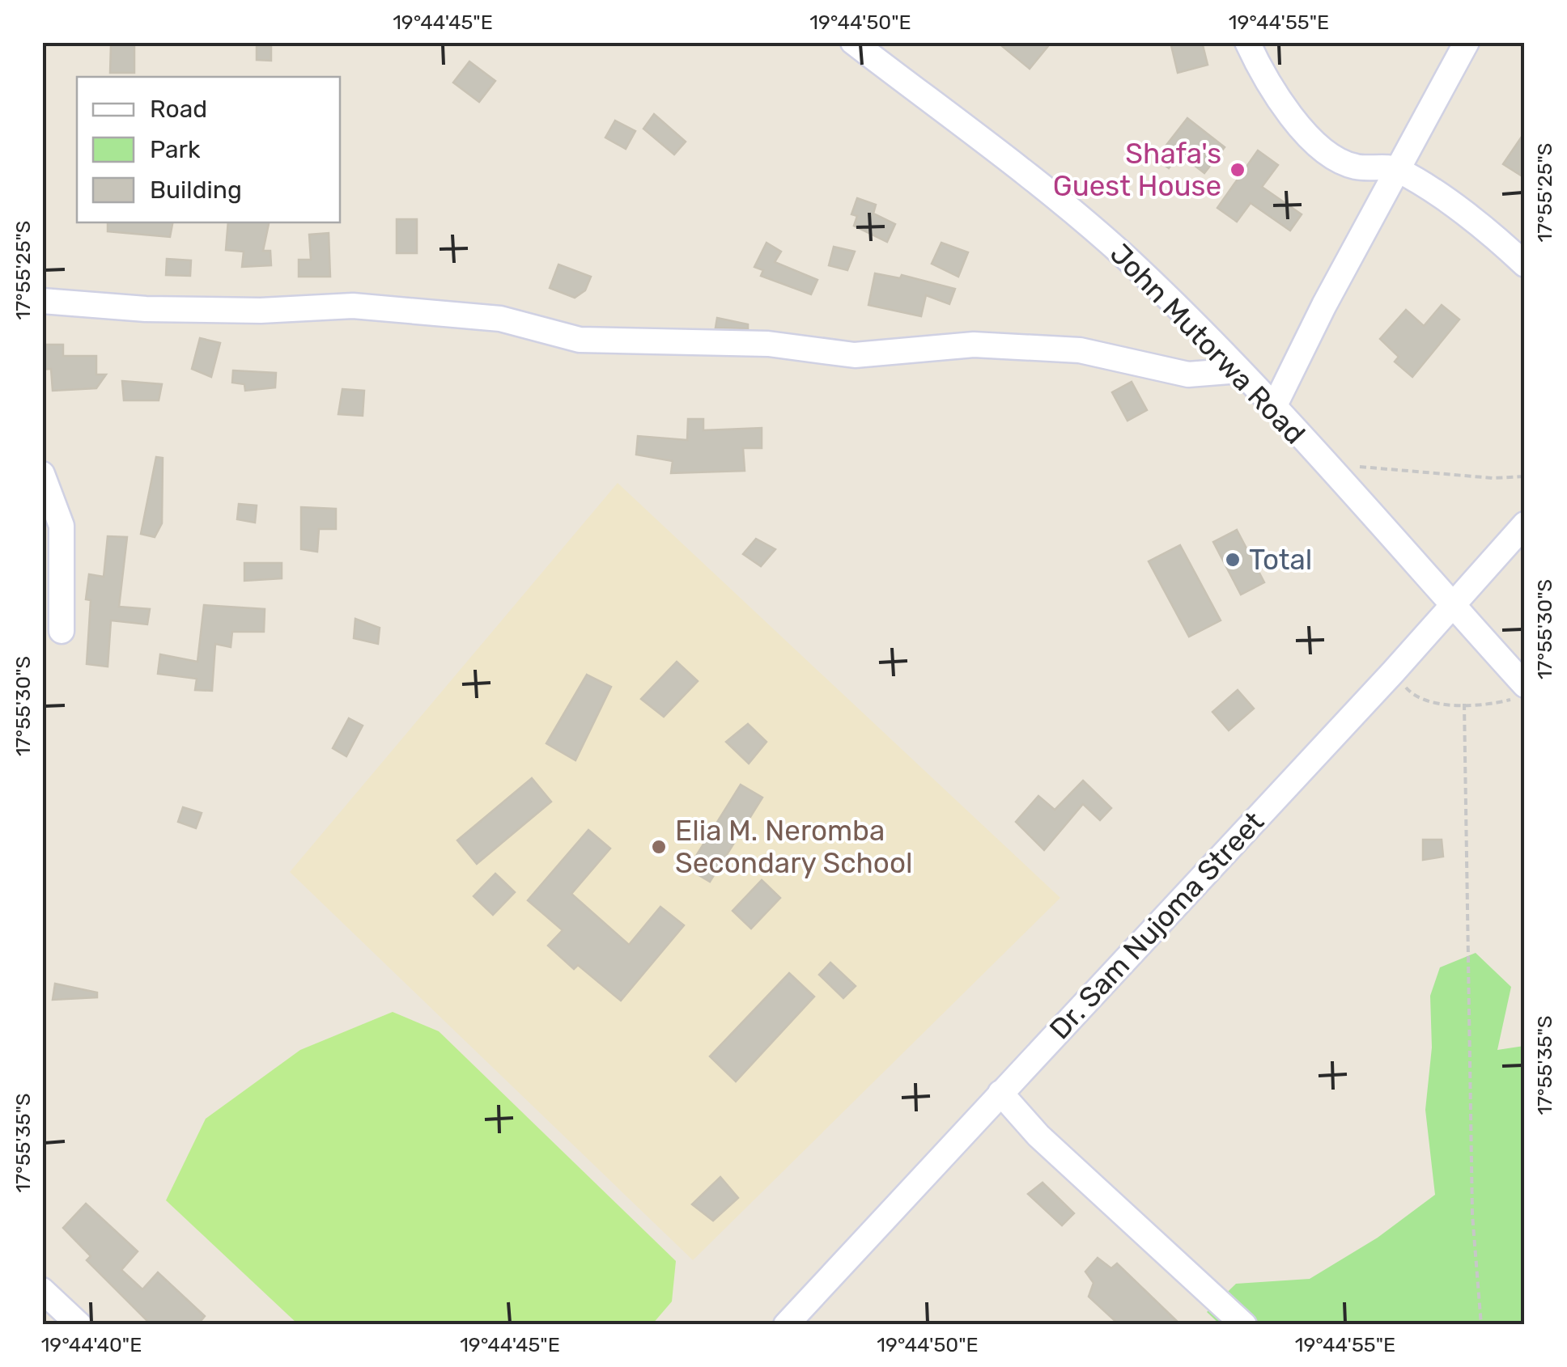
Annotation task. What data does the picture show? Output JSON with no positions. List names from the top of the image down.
{
  "streets": {
    "street": ["John Mutorwa Road", "Dr. Sam Nujoma Street"]
  },
  "crossings": [
    ["John Mutorwa Road", "Dr. Sam Nujoma Street"]
  ],
  "places": ["Shafa's Guest House", "Total", "Elia M. Neromba Secondary School"],
  "legend": ["Road", "Park", "Building"],
  "coordinates": [
    "19°44'45\"E",
    "19°44'50\"E",
    "19°44'55\"E",
    "17°55'25\"S",
    "17°55'30\"S",
    "17°55'35\"S",
    "19°44'40\"E"
  ]
}
